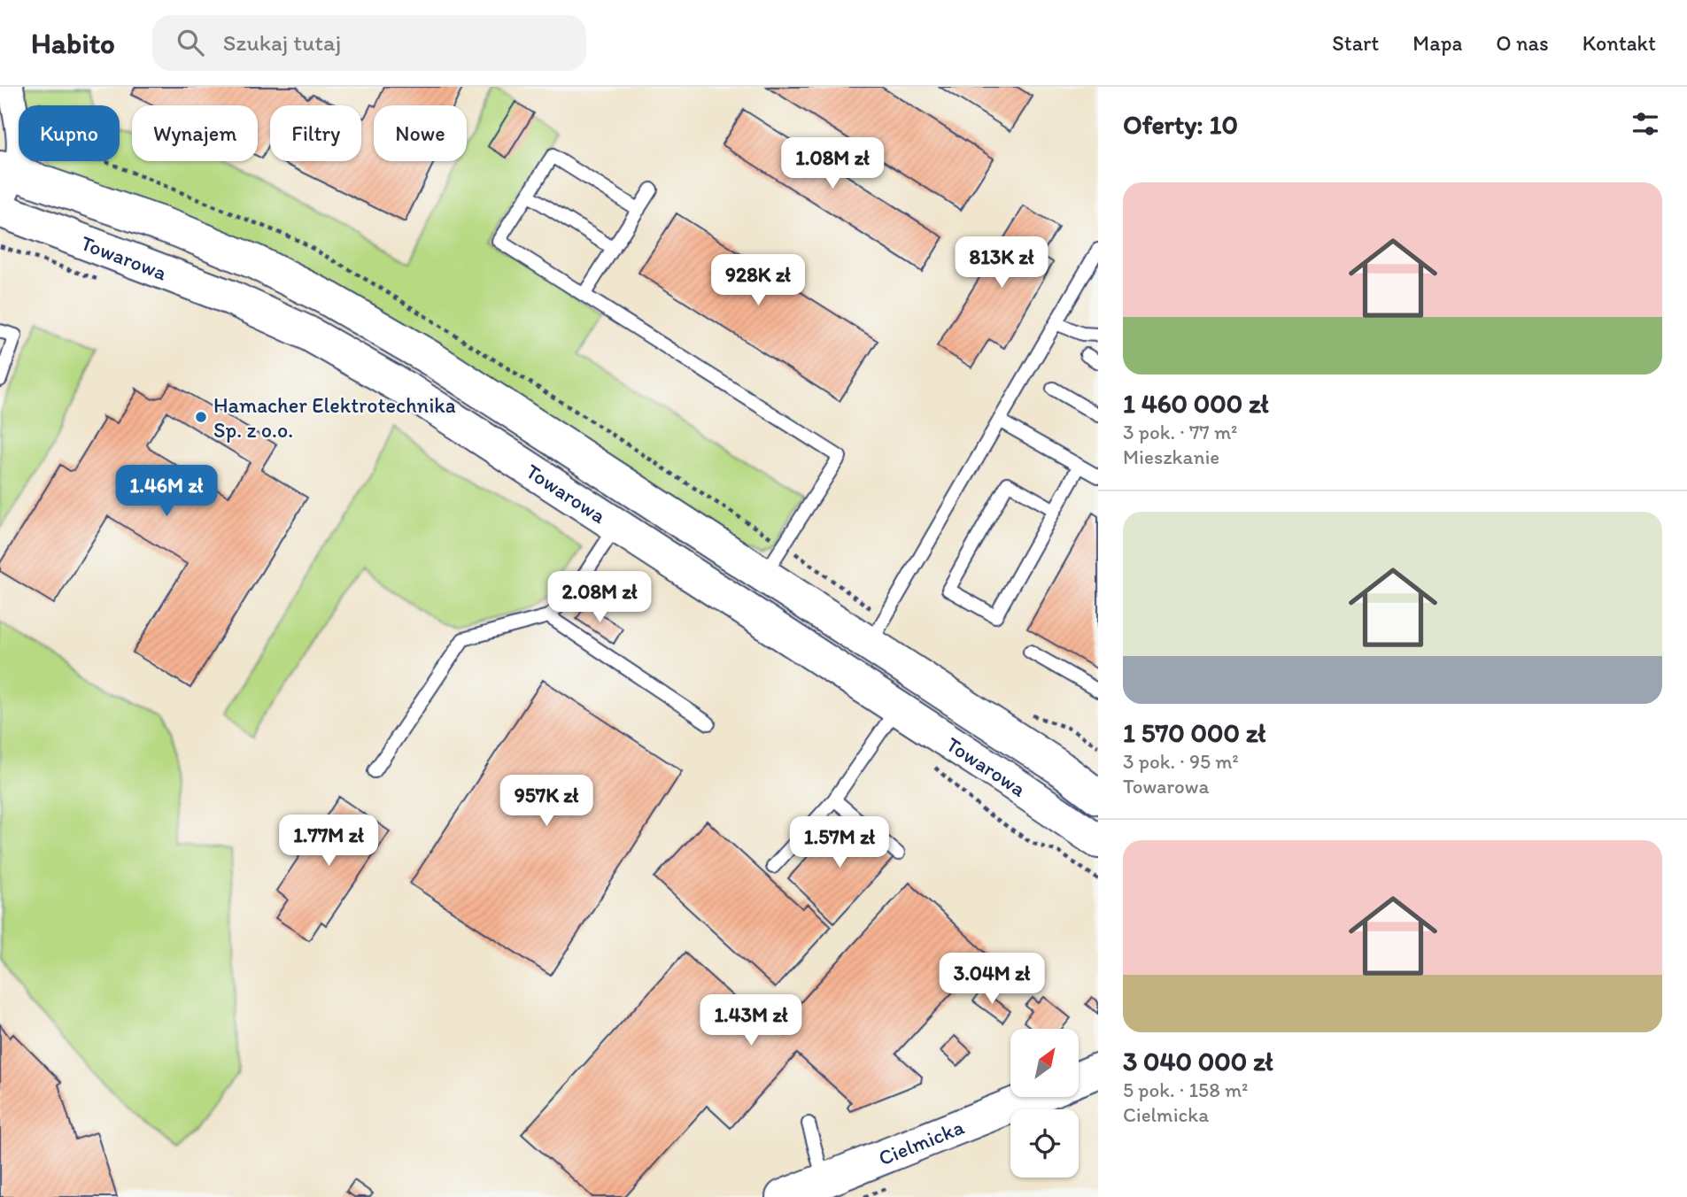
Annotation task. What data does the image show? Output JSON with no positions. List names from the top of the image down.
{
  "streets": {
    "street": ["Towarowa", "Cielmicka"]
  },
  "places": ["Hamacher Elektrotechnika Sp. z o.o."],
  "north": "top right",
  "page": {
    "header": "Habito",
    "search": "Szukaj tutaj",
    "nav": [
      "Start",
      "Mapa",
      "O nas",
      "Kontakt"
    ],
    "heading": "Oferty: 10",
    "chip": [
      "Kupno",
      "Wynajem",
      "Filtry",
      "Nowe"
    ],
    "price": [
      "1.08M zł",
      "813K zł",
      "928K zł",
      "1.46M zł",
      "2.08M zł",
      "957K zł",
      "1.77M zł",
      "1.57M zł",
      "3.04M zł",
      "1.43M zł"
    ],
    "list": [
      {
        "name": "1 460 000 zł",
        "note": "3 pok. · 77 m² · Mieszkanie"
      },
      {
        "name": "1 570 000 zł",
        "note": "3 pok. · 95 m² · Towarowa"
      },
      {
        "name": "3 040 000 zł",
        "note": "5 pok. · 158 m² · Cielmicka"
      }
    ]
  }
}
